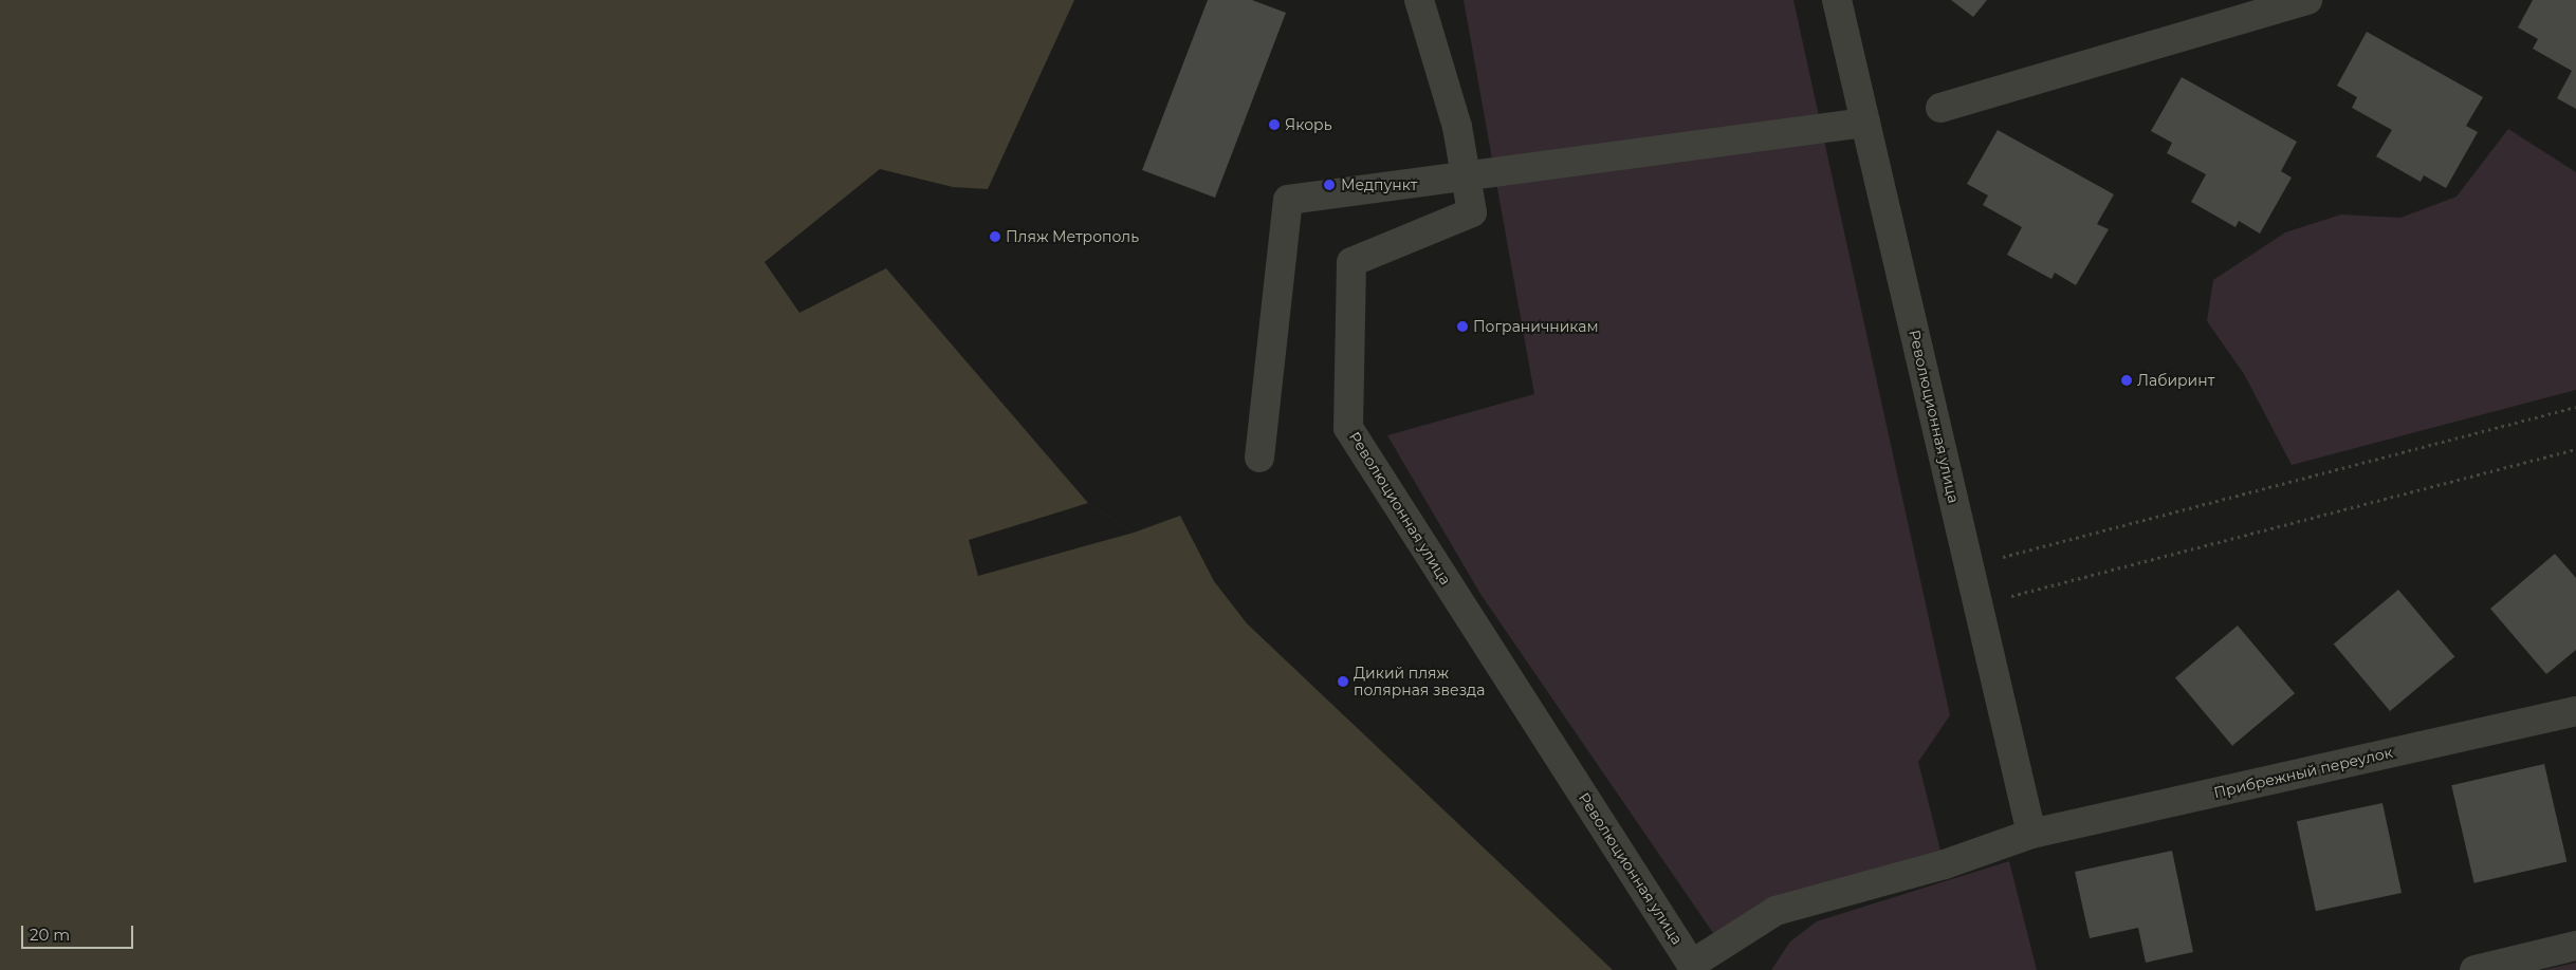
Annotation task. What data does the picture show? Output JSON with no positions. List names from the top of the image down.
{
  "streets": {
    "street": ["Революционная улица", "Прибрежный переулок"]
  },
  "crossings": [
    ["Революционная улица", "Прибрежный переулок"]
  ],
  "places": [
    "Якорь",
    "Медпункт",
    "Пляж Метрополь",
    "Пограничникам",
    "Лабиринт",
    "Дикий пляж полярная звезда"
  ],
  "scale_bar": "20 m"
}
